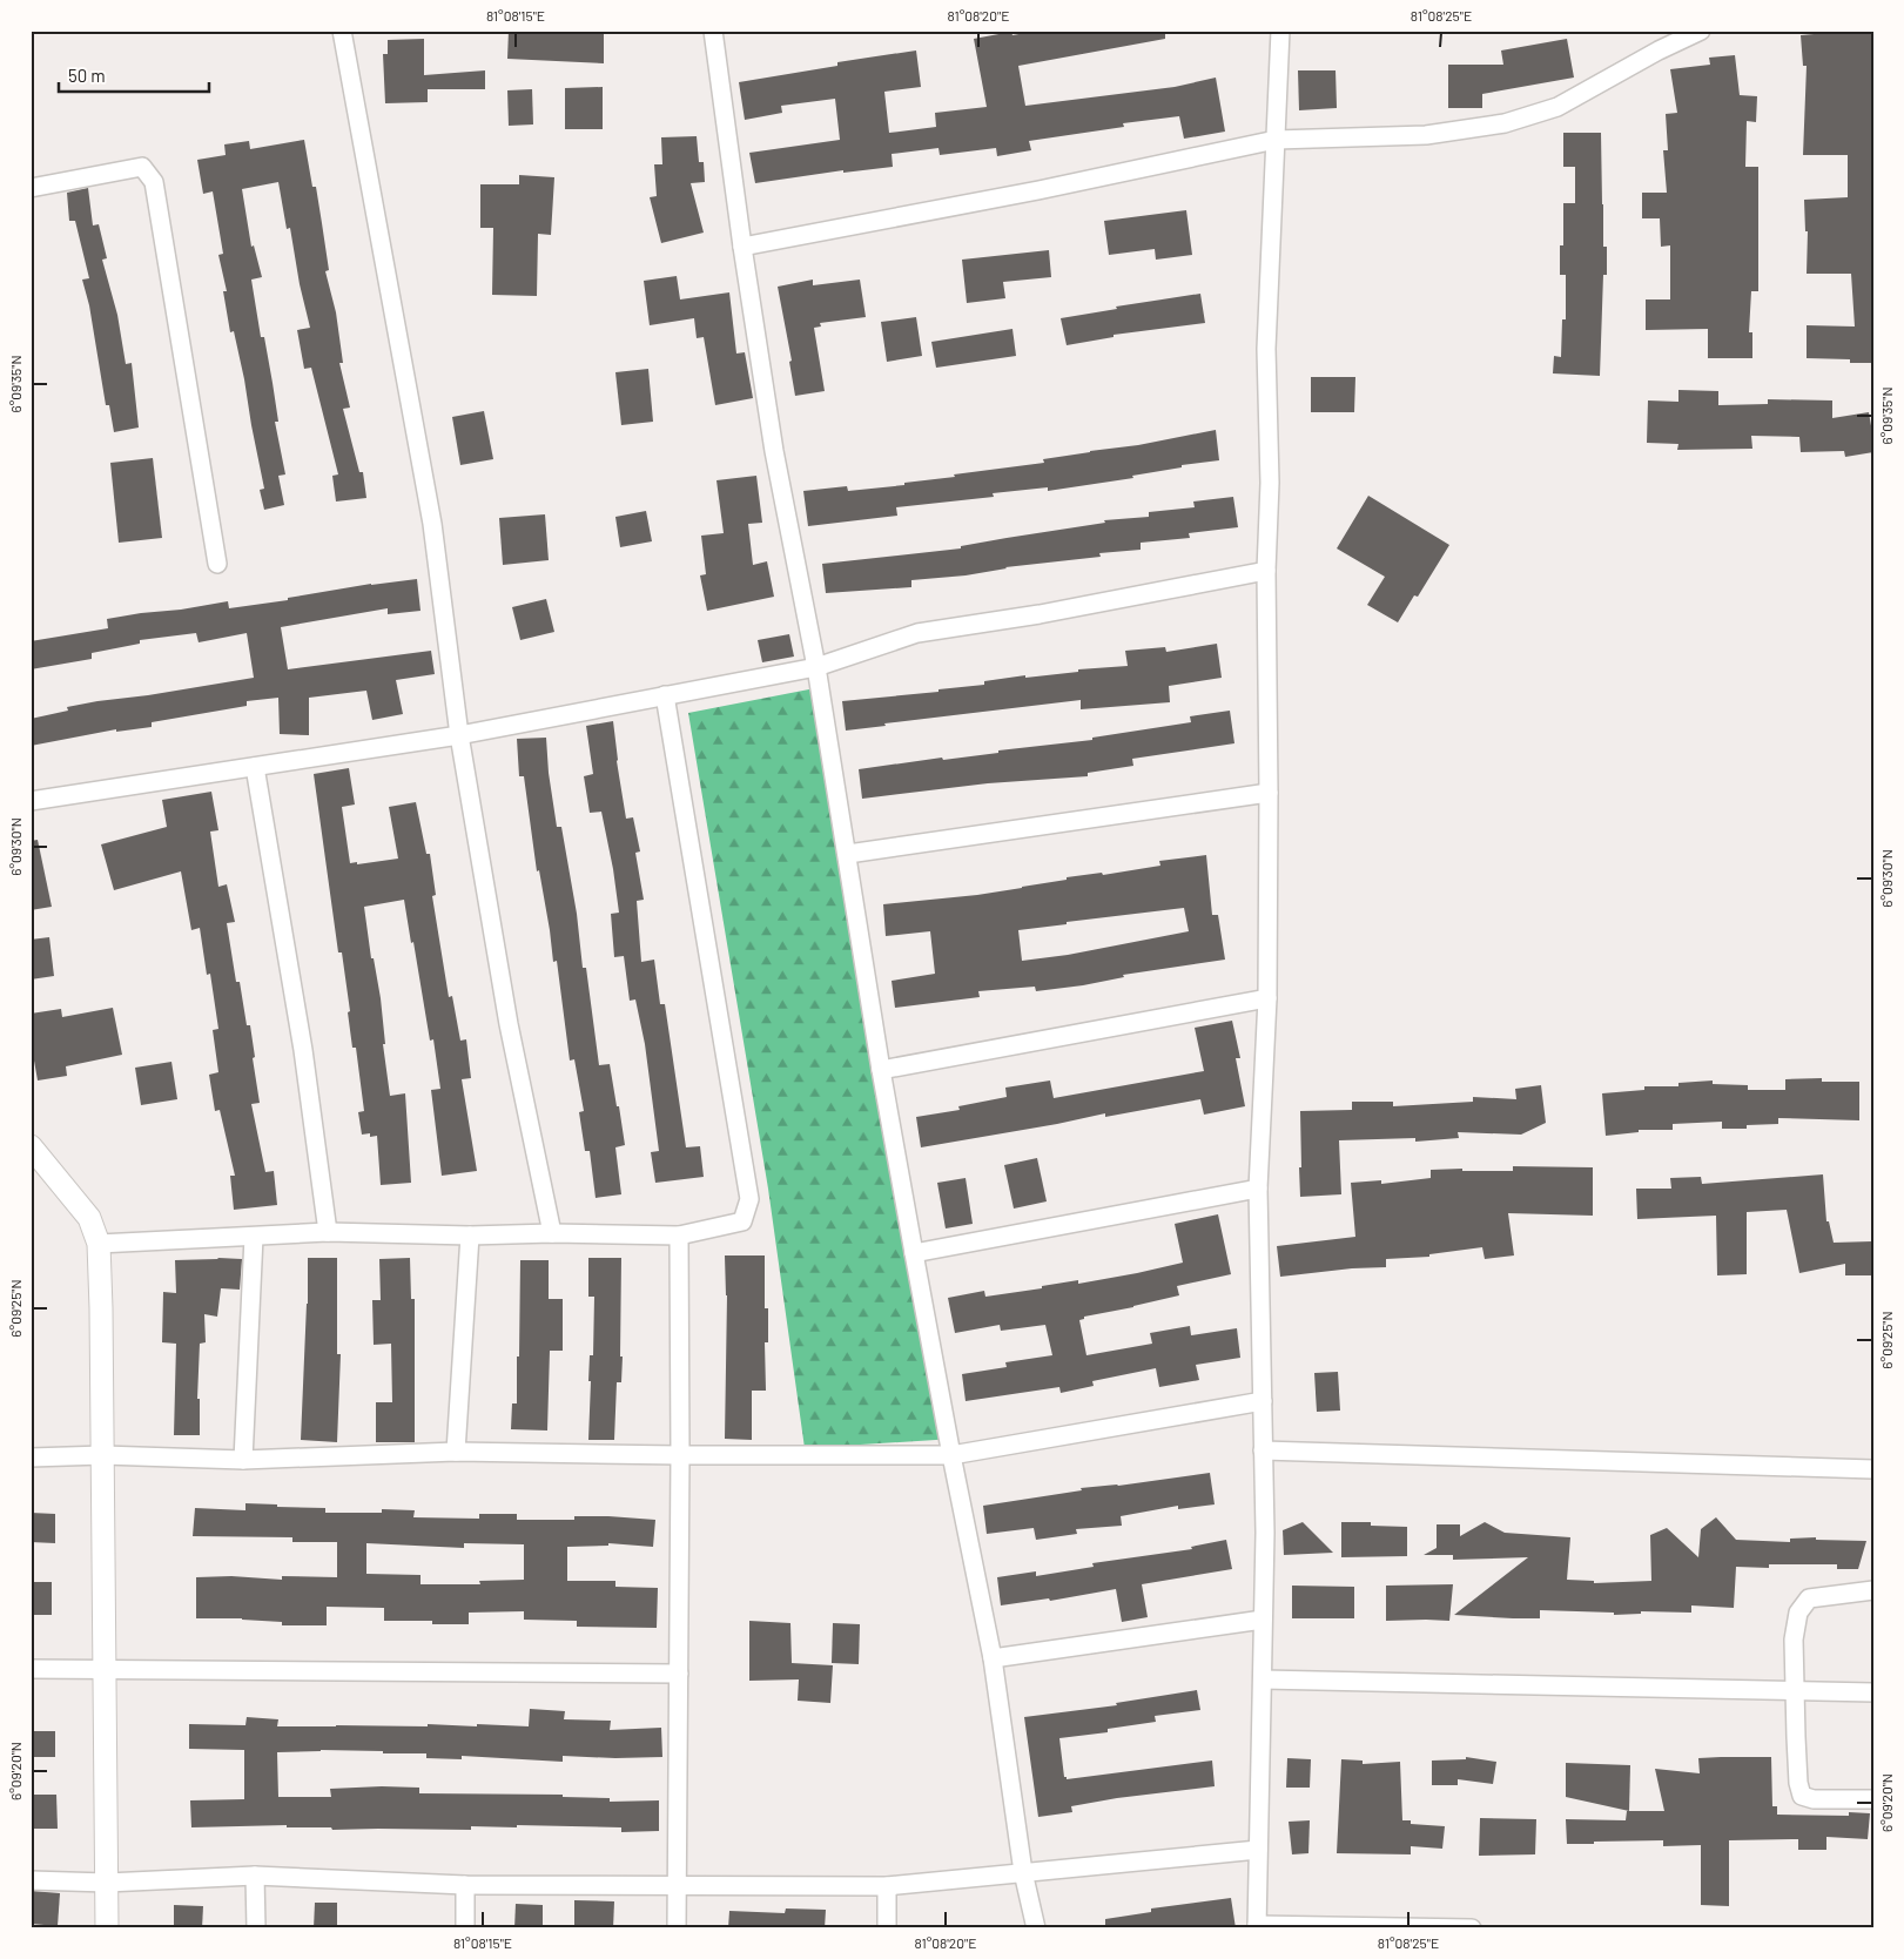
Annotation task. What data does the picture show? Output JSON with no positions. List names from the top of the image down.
{
  "scale_bar": "50 m",
  "coordinates": [
    "81°08'15\"E",
    "81°08'20\"E",
    "81°08'25\"E",
    "6°09'35\"N",
    "6°09'30\"N",
    "6°09'25\"N",
    "6°09'20\"N"
  ]
}
